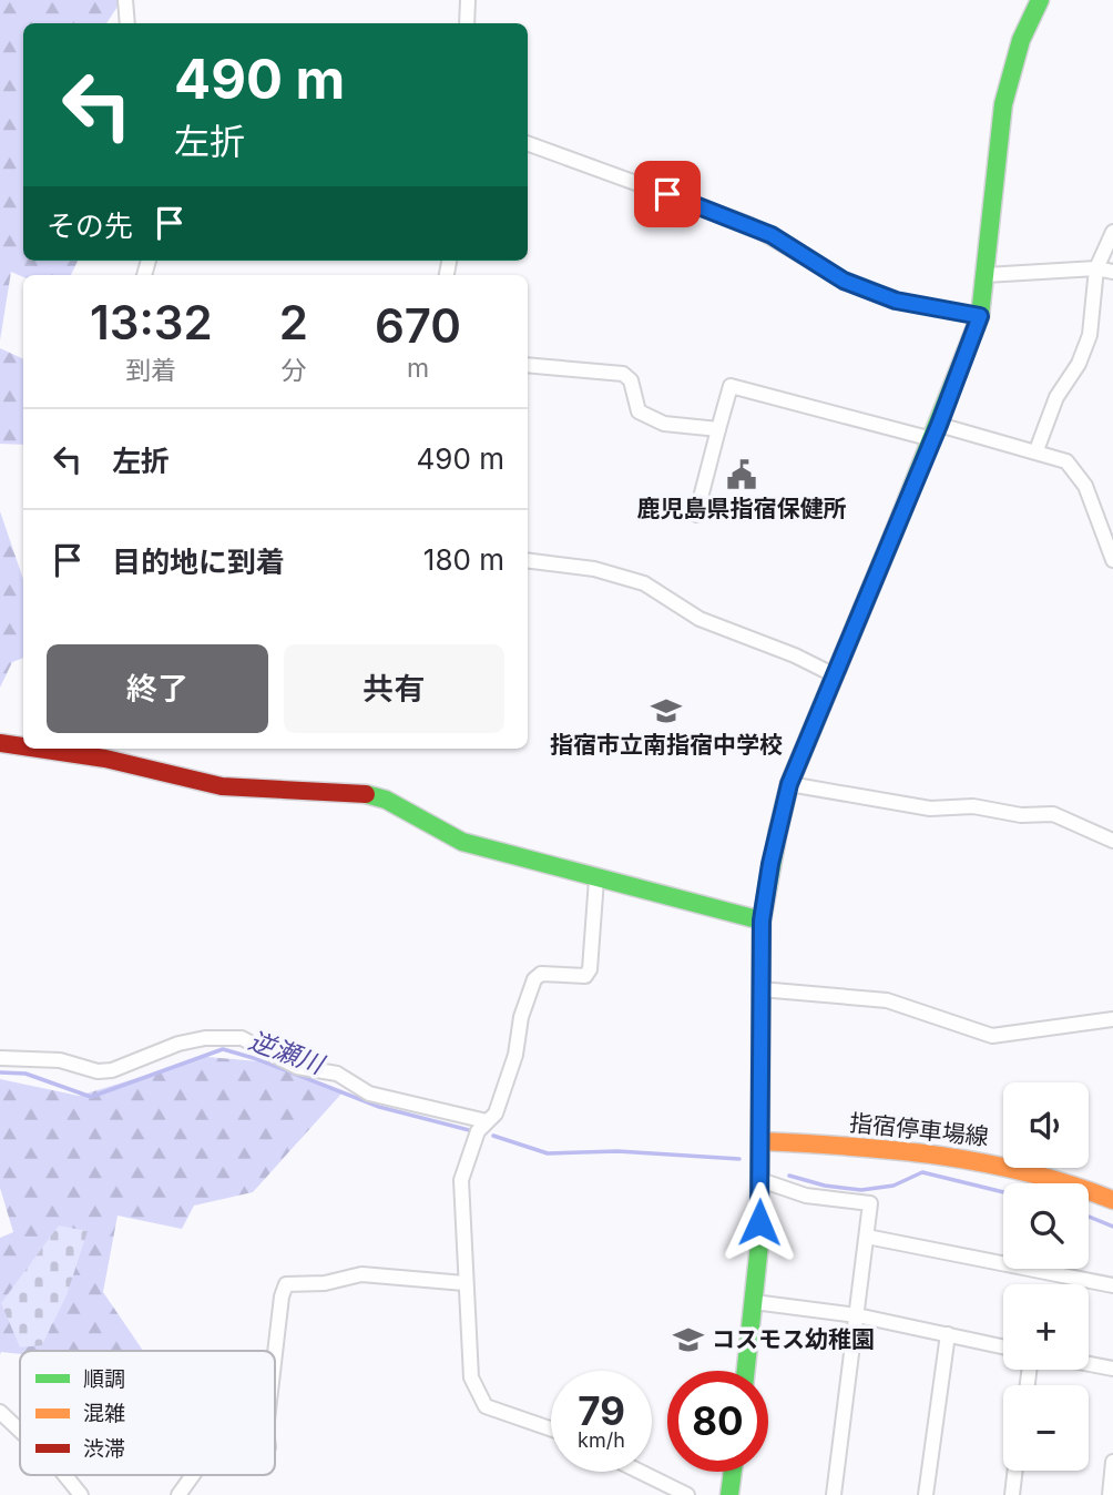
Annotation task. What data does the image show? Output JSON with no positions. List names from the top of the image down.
{
  "streets": {
    "main road": ["指宿停車場線"]
  },
  "water": ["逆瀬川"],
  "places": {
    "public building": ["鹿児島県指宿保健所"],
    "school or university": ["指宿市立南指宿中学校", "コスモス幼稚園"]
  },
  "legend": ["順調", "混雑", "渋滞"],
  "page": {
    "turn": ["490 m", "左折"],
    "then": "その先",
    "eta": [
      "13:32",
      "到着",
      "2",
      "分",
      "670",
      "m"
    ],
    "list": [
      {
        "name": "左折",
        "value": "490 m"
      },
      {
        "name": "目的地に到着",
        "value": "180 m"
      }
    ],
    "buttons": ["終了", "共有"],
    "map_buttons": ["+", "−"],
    "speed": "79 km/h",
    "limit": "80"
  }
}
